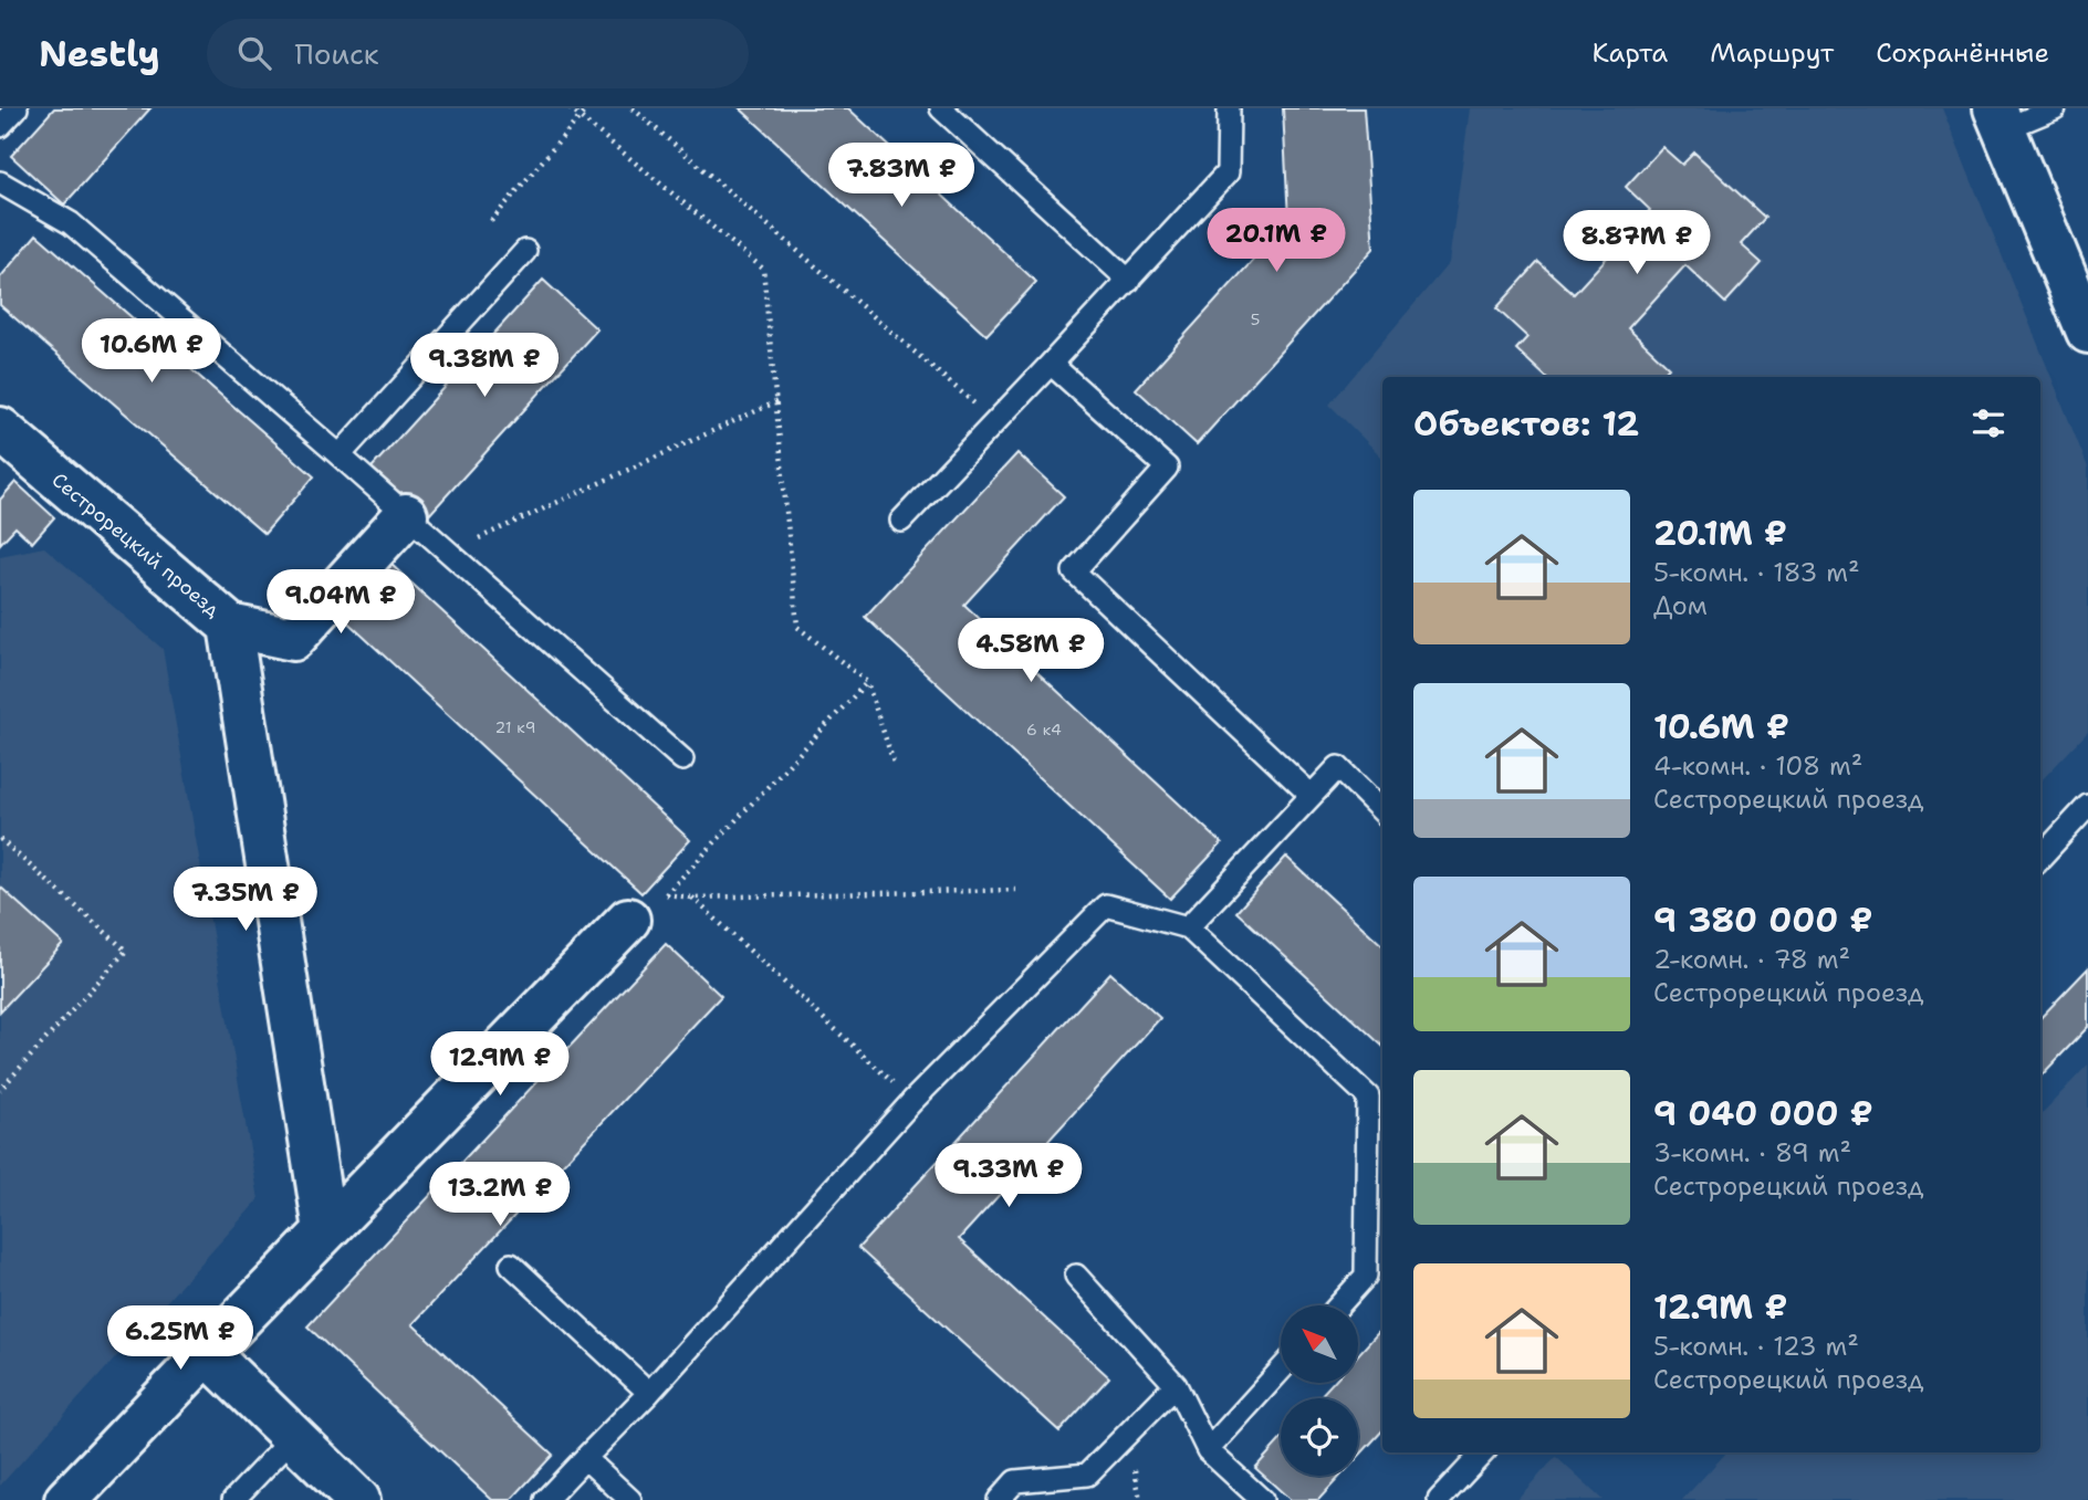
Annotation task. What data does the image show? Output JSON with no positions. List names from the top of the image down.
{
  "streets": {
    "street": ["Сестрорецкий проезд"]
  },
  "house_numbers": ["5", "21 к9", "6 к4"],
  "north": "top left",
  "page": {
    "header": "Nestly",
    "search": "Поиск",
    "nav": ["Карта", "Маршрут", "Сохранённые"],
    "price": [
      "7.83M ₽",
      "20.1M ₽",
      "8.87M ₽",
      "10.6M ₽",
      "9.38M ₽",
      "9.04M ₽",
      "4.58M ₽",
      "7.35M ₽",
      "12.9M ₽",
      "9.33M ₽",
      "13.2M ₽",
      "6.25M ₽"
    ],
    "heading": "Объектов: 12",
    "list": [
      {
        "name": "20.1M ₽",
        "note": "5-комн. · 183 m² · Дом"
      },
      {
        "name": "10.6M ₽",
        "note": "4-комн. · 108 m² · Сестрорецкий проезд"
      },
      {
        "name": "9 380 000 ₽",
        "note": "2-комн. · 78 m² · Сестрорецкий проезд"
      },
      {
        "name": "9 040 000 ₽",
        "note": "3-комн. · 89 m² · Сестрорецкий проезд"
      },
      {
        "name": "12.9M ₽",
        "note": "5-комн. · 123 m² · Сестрорецкий проезд"
      }
    ]
  }
}
